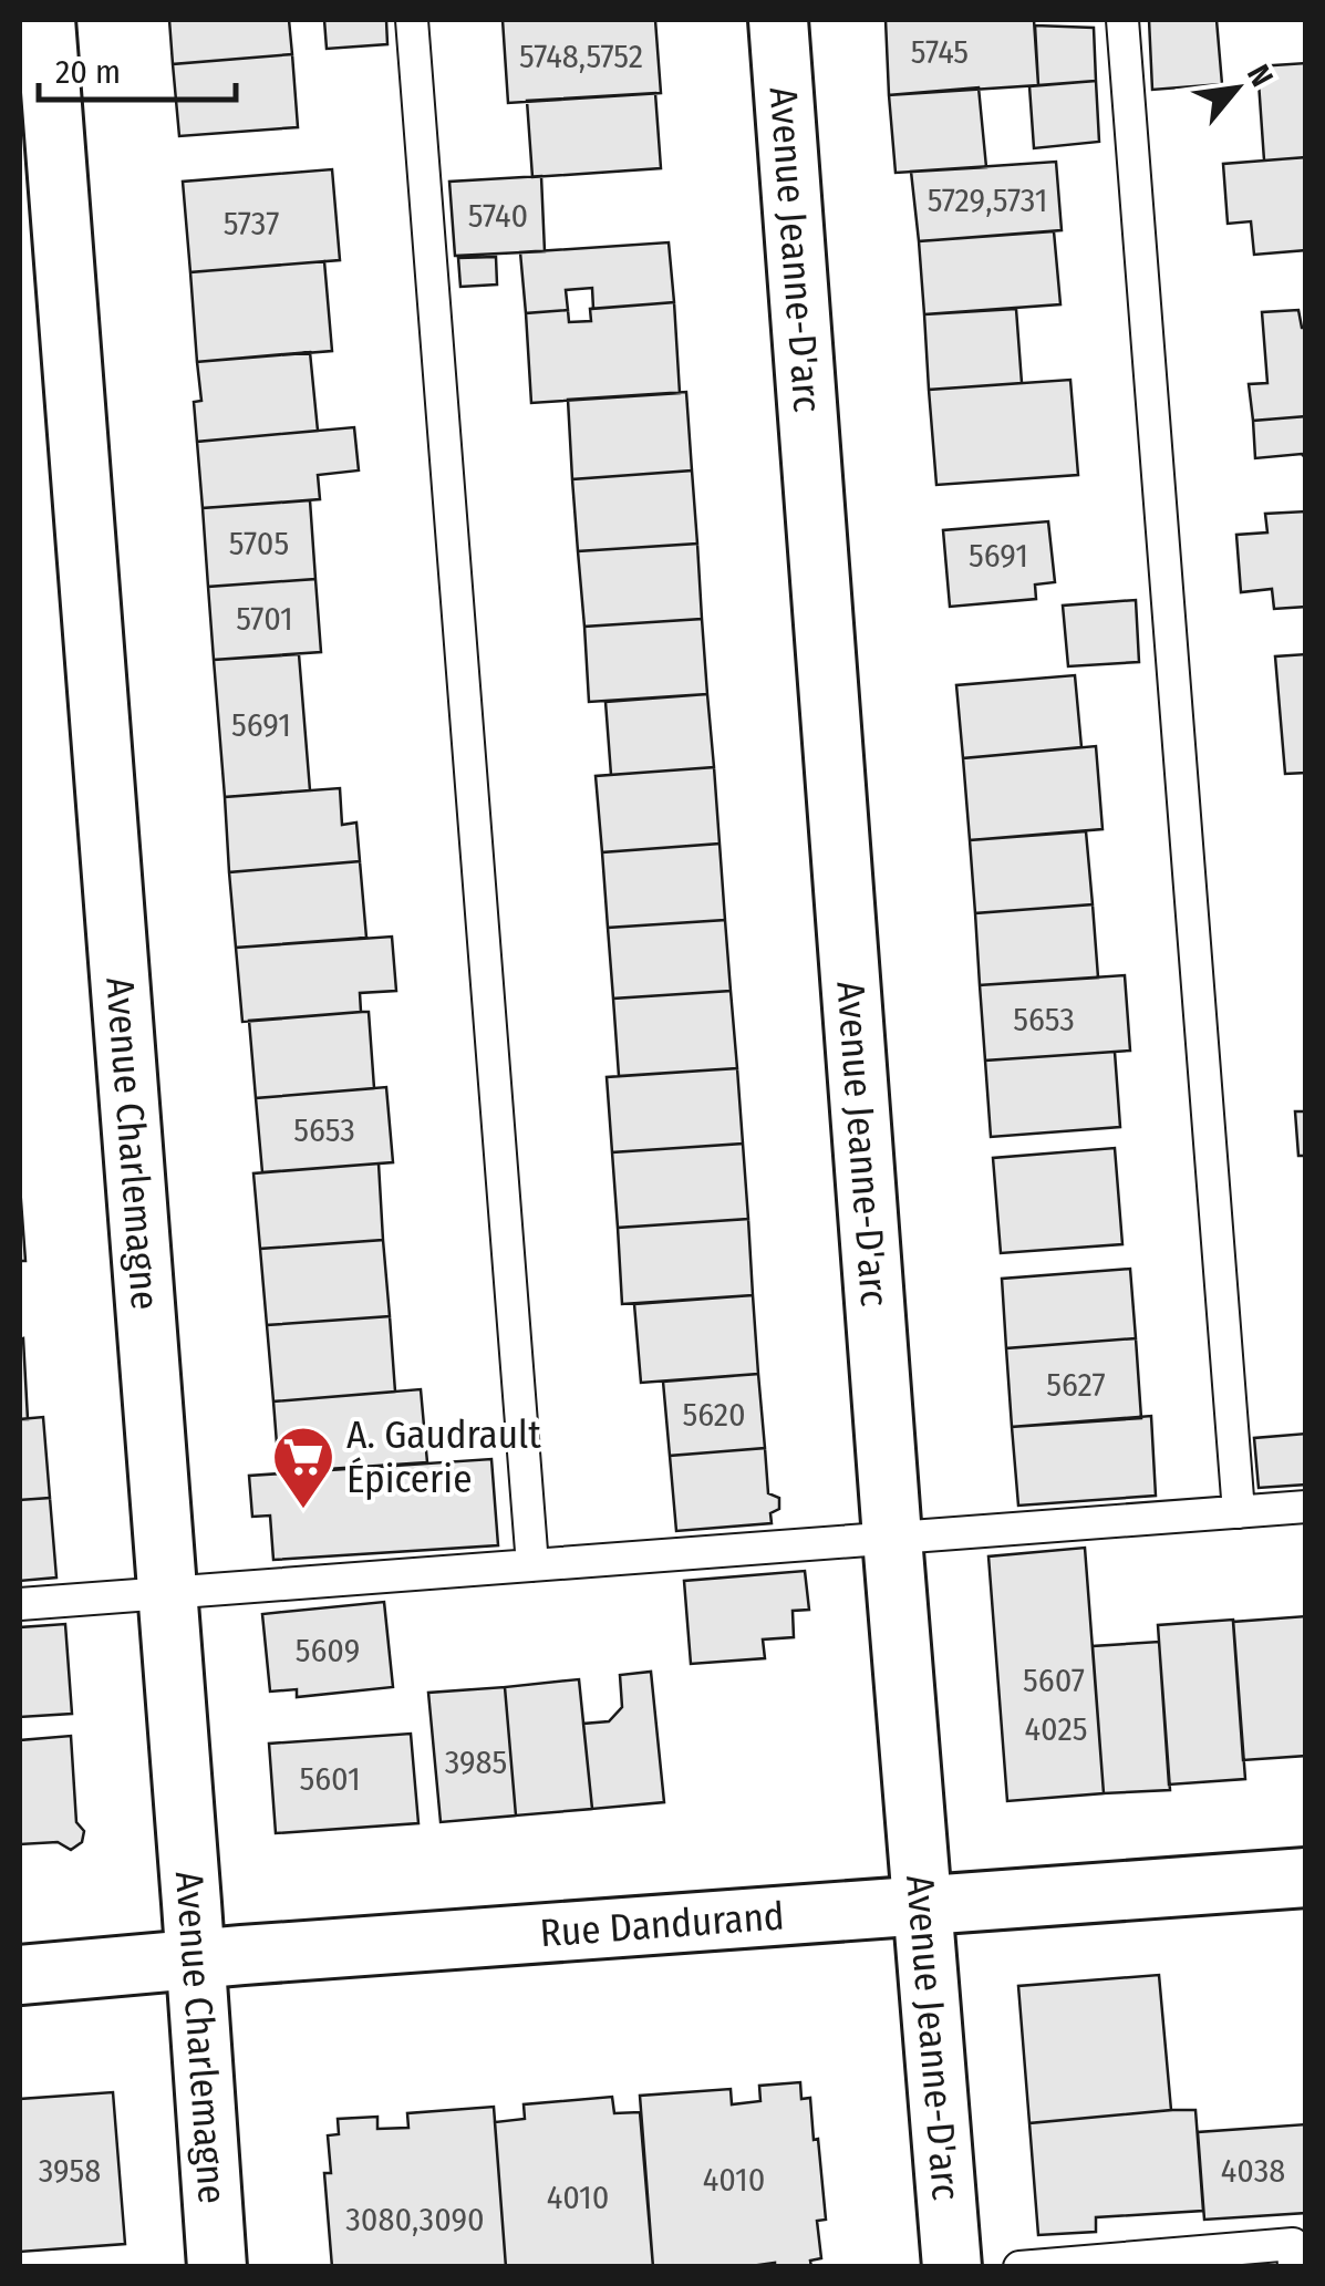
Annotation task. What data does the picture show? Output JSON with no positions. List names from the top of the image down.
{
  "streets": {
    "street": ["Avenue Jeanne-D'arc", "Avenue Charlemagne", "Rue Dandurand"]
  },
  "crossings": [
    ["Avenue Jeanne-D'arc", "Rue Dandurand"],
    ["Avenue Charlemagne", "Rue Dandurand"]
  ],
  "places": {
    "supermarket": ["A. Gaudrault Épicerie"]
  },
  "house_numbers": [
    "5745",
    "5748,5752",
    "5729,5731",
    "5740",
    "5737",
    "5705",
    "5691",
    "5701",
    "5691",
    "5653",
    "5653",
    "5627",
    "5620",
    "5609",
    "5607",
    "4025",
    "3985",
    "5601",
    "3958",
    "4038",
    "4010",
    "4010",
    "3080,3090"
  ],
  "scale_bar": "20 m",
  "north": "top right"
}
